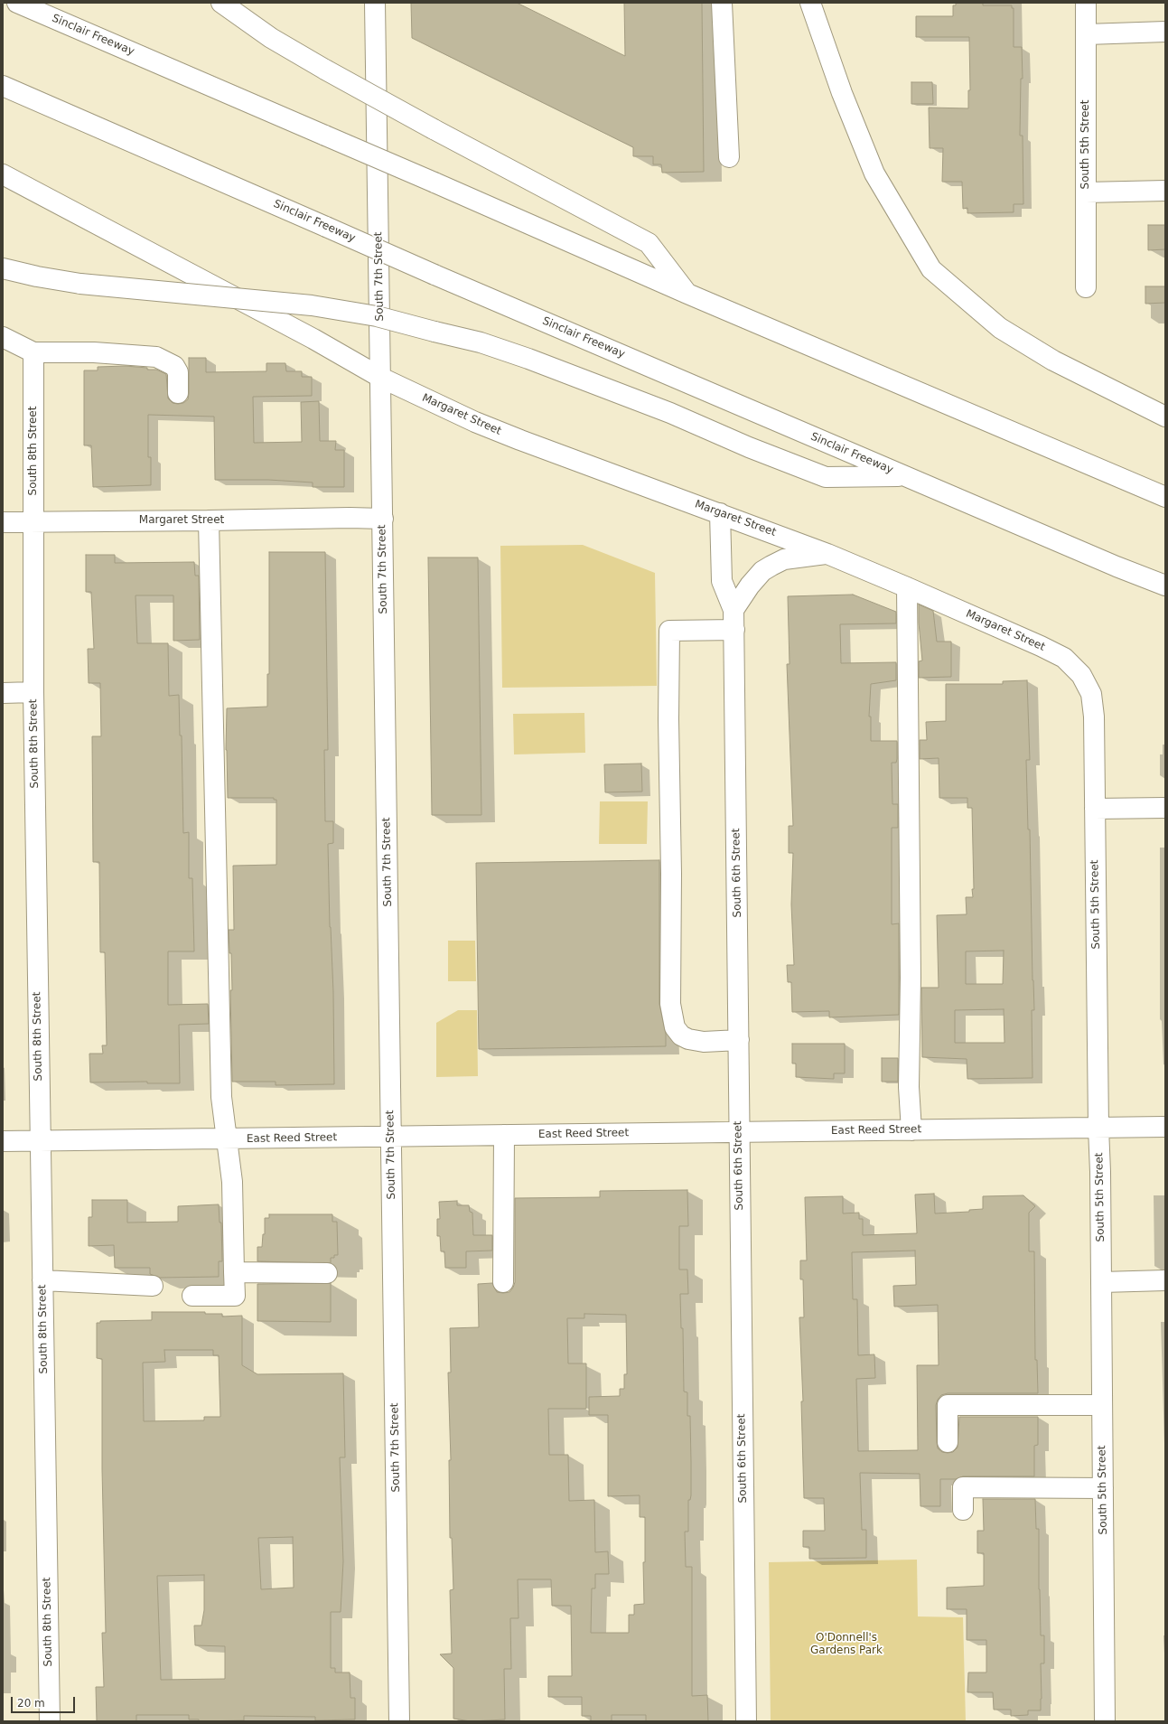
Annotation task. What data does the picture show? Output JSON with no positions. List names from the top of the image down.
{
  "streets": {
    "main road": [
      "Sinclair Freeway",
      "South 5th Street",
      "South 7th Street",
      "Margaret Street",
      "South 8th Street",
      "South 6th Street",
      "East Reed Street"
    ]
  },
  "crossings": [
    ["South 5th Street", "Margaret Street"],
    ["South 5th Street", "East Reed Street"],
    ["South 7th Street", "Margaret Street"],
    ["South 7th Street", "East Reed Street"],
    ["Margaret Street", "South 8th Street"],
    ["Margaret Street", "South 6th Street"],
    ["South 8th Street", "East Reed Street"],
    ["South 6th Street", "East Reed Street"]
  ],
  "parks": ["O'Donnell's Gardens Park"],
  "scale_bar": "20 m"
}
